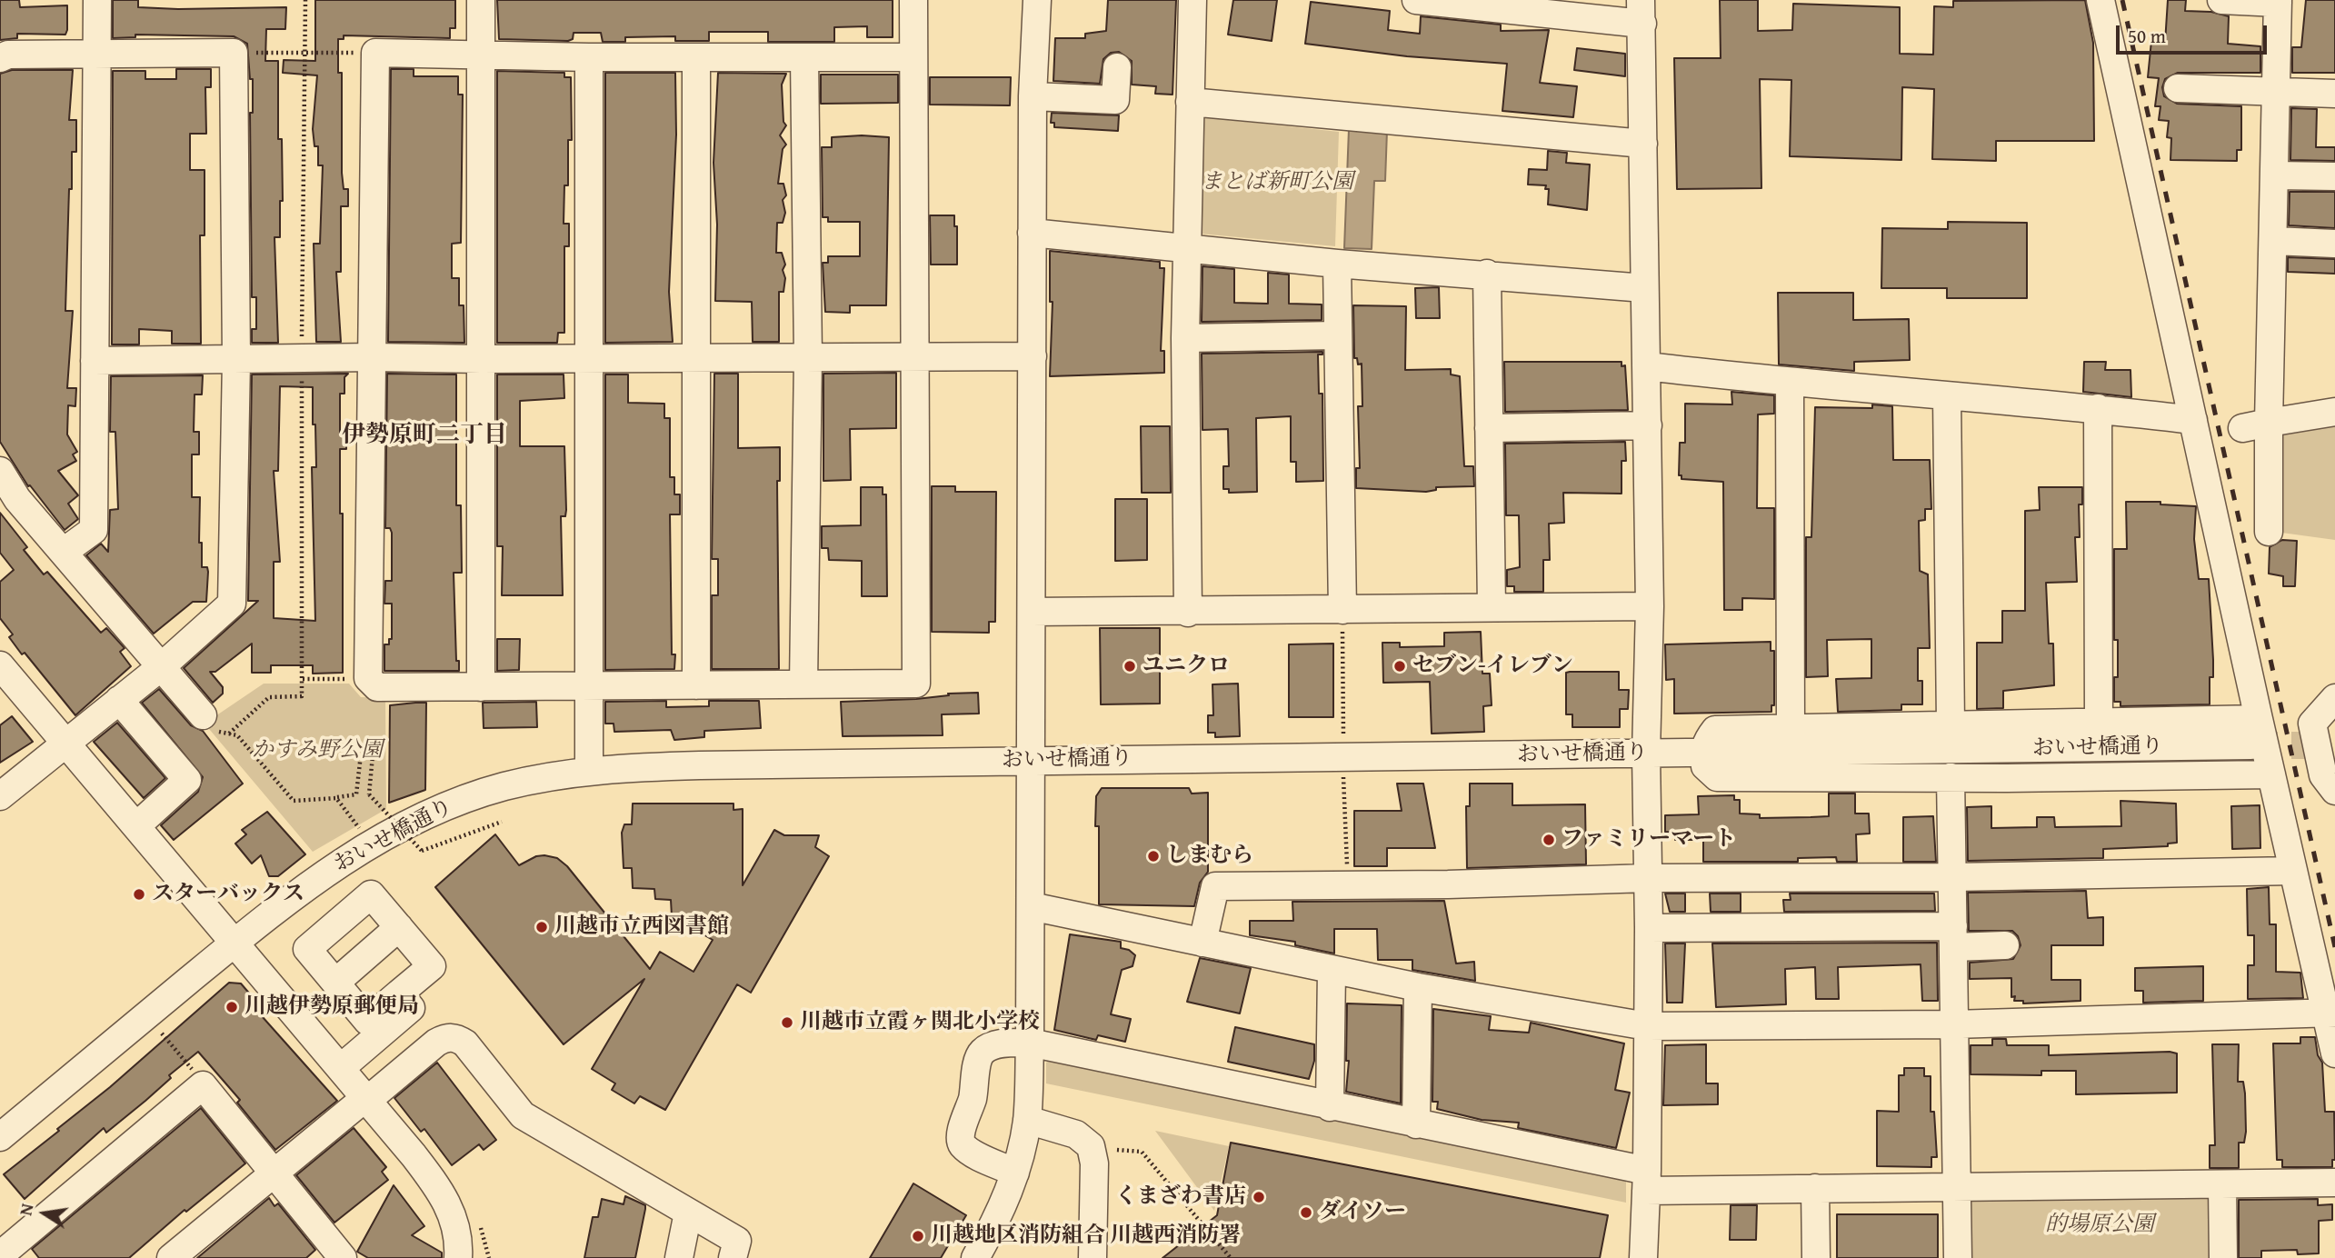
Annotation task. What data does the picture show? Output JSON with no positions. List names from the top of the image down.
{
  "streets": {
    "street": ["おいせ橋通り"]
  },
  "districts": ["伊勢原町二丁目"],
  "parks": ["まとば新町公園", "かすみ野公園", "的場原公園"],
  "places": [
    "ユニクロ",
    "セブン-イレブン",
    "ファミリーマート",
    "しまむら",
    "スターバックス",
    "川越市立西図書館",
    "川越伊勢原郵便局",
    "川越市立霞ヶ関北小学校",
    "くまざわ書店",
    "ダイソー",
    "川越地区消防組合 川越西消防署"
  ],
  "scale_bar": "50 m",
  "north": "left"
}
